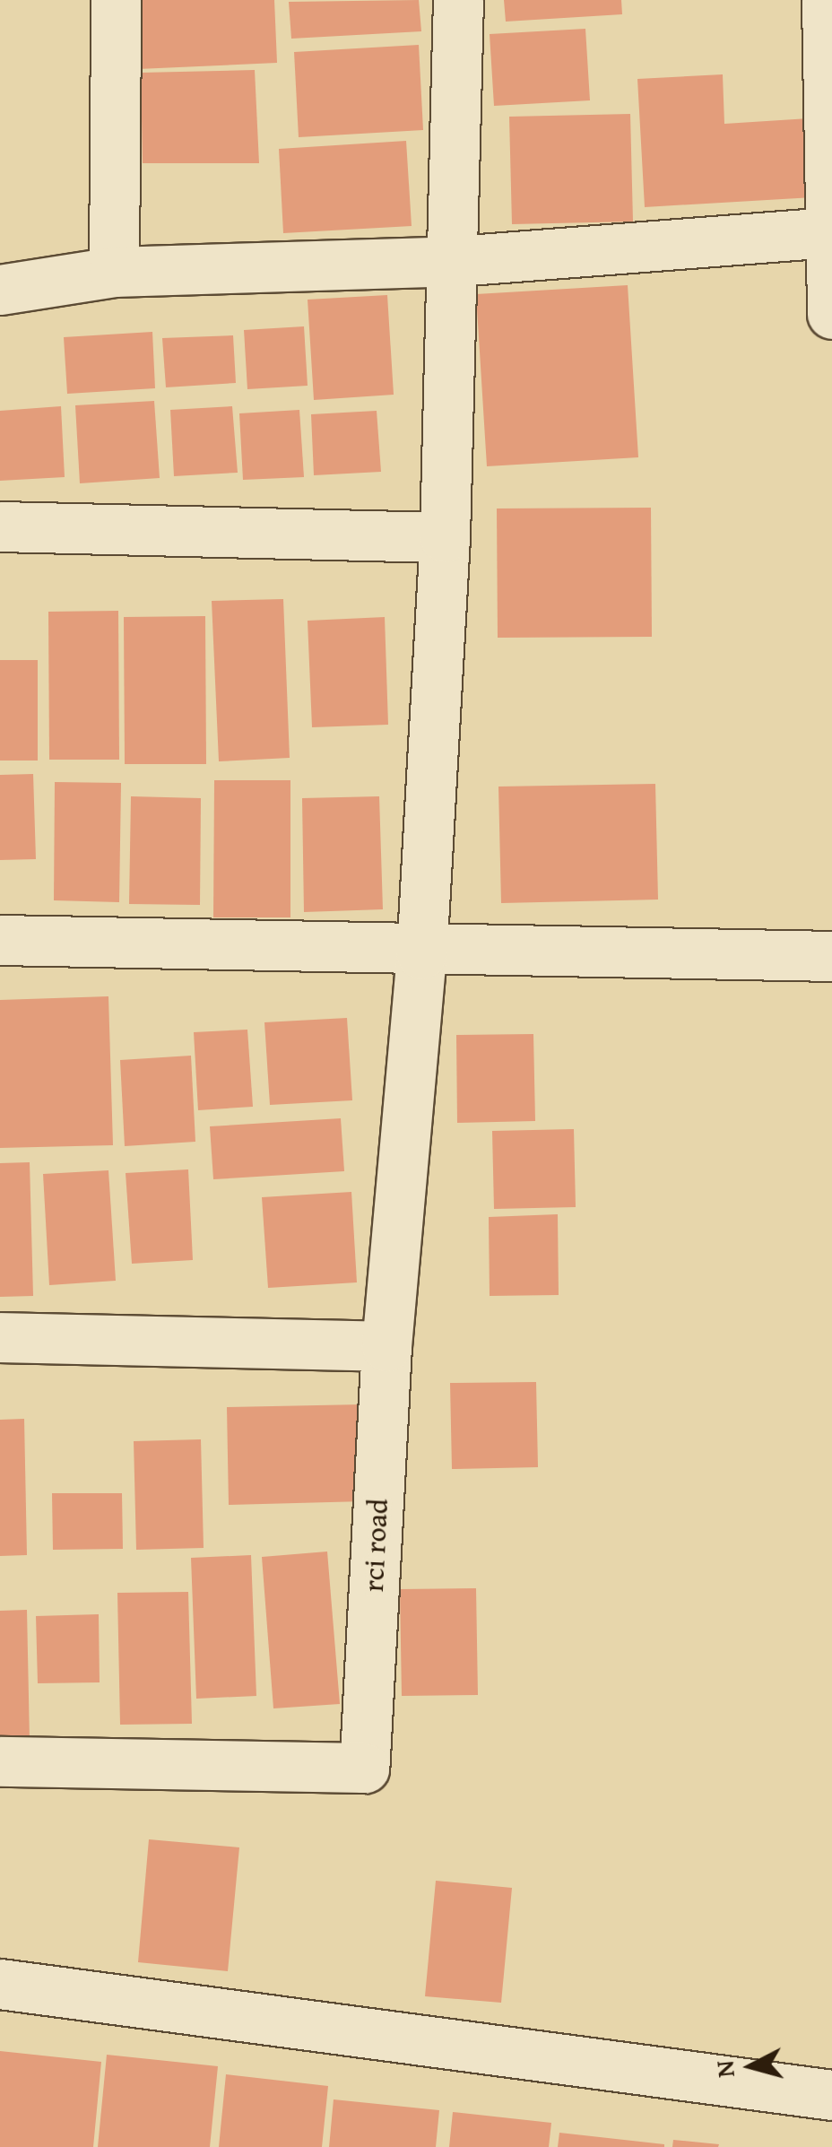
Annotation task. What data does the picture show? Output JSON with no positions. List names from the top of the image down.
{
  "streets": {
    "street": ["rci road"]
  },
  "north": "left"
}
